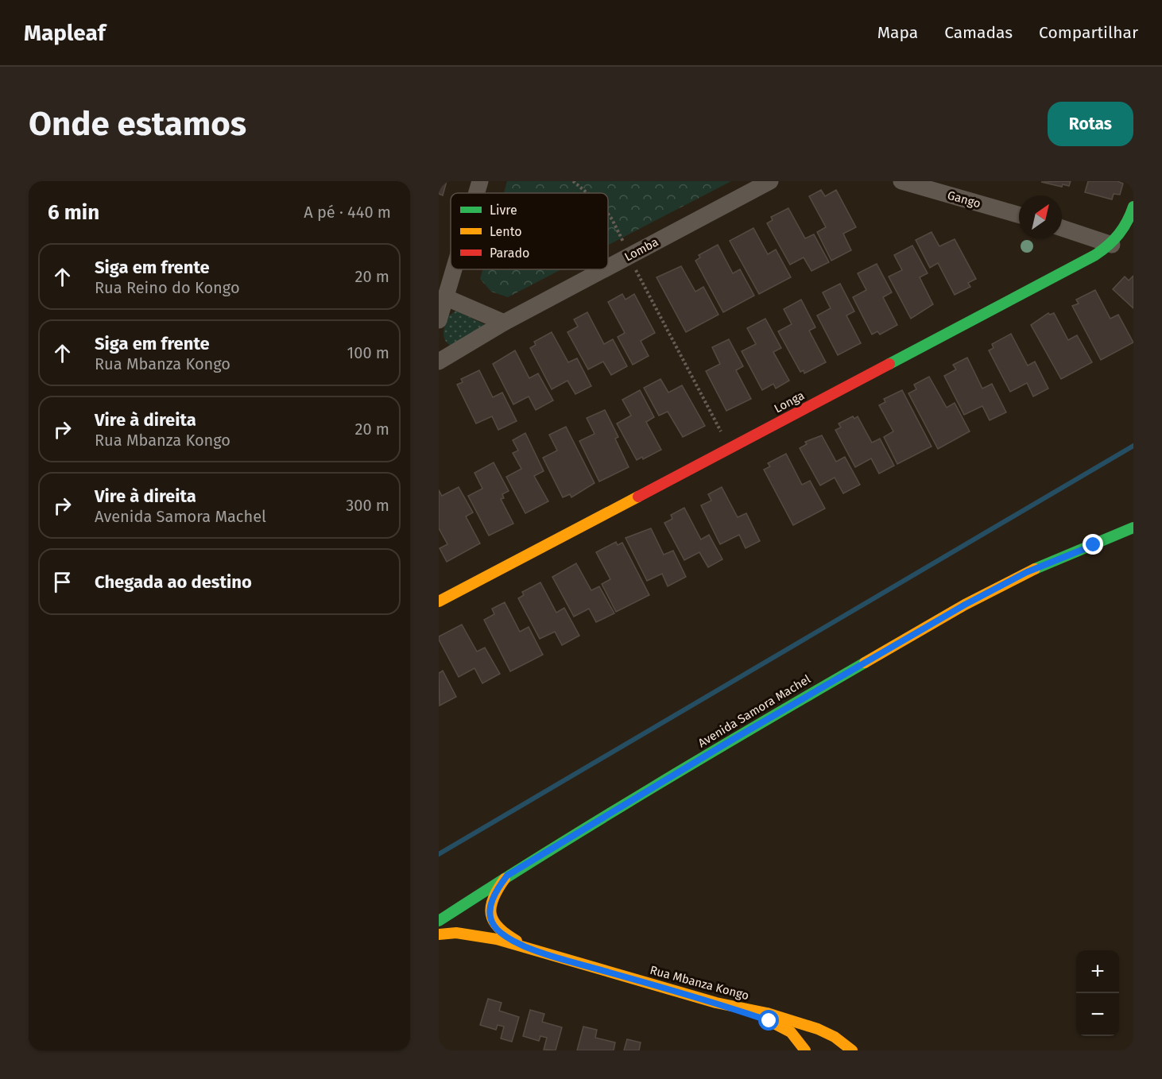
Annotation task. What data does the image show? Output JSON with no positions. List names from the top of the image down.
{
  "streets": {
    "street": [
      "Gango",
      "Lomba",
      "Longa",
      "Avenida Samora Machel",
      "Rua Mbanza Kongo"
    ]
  },
  "crossings": [
    ["Avenida Samora Machel", "Rua Mbanza Kongo"]
  ],
  "legend": ["Livre", "Lento", "Parado"],
  "north": "top right",
  "page": {
    "header": "Mapleaf",
    "nav": ["Mapa", "Camadas", "Compartilhar"],
    "buttons": "Rotas",
    "title": "Onde estamos",
    "heading": ["6 min", "A pé · 440 m"],
    "list": [
      ["Siga em frente", "Rua Reino do Kongo", "20 m"],
      ["Siga em frente", "Rua Mbanza Kongo", "100 m"],
      ["Vire à direita", "Rua Mbanza Kongo", "20 m"],
      ["Vire à direita", "Avenida Samora Machel", "300 m"],
      "Chegada ao destino"
    ],
    "map_buttons": ["+", "−"]
  }
}
